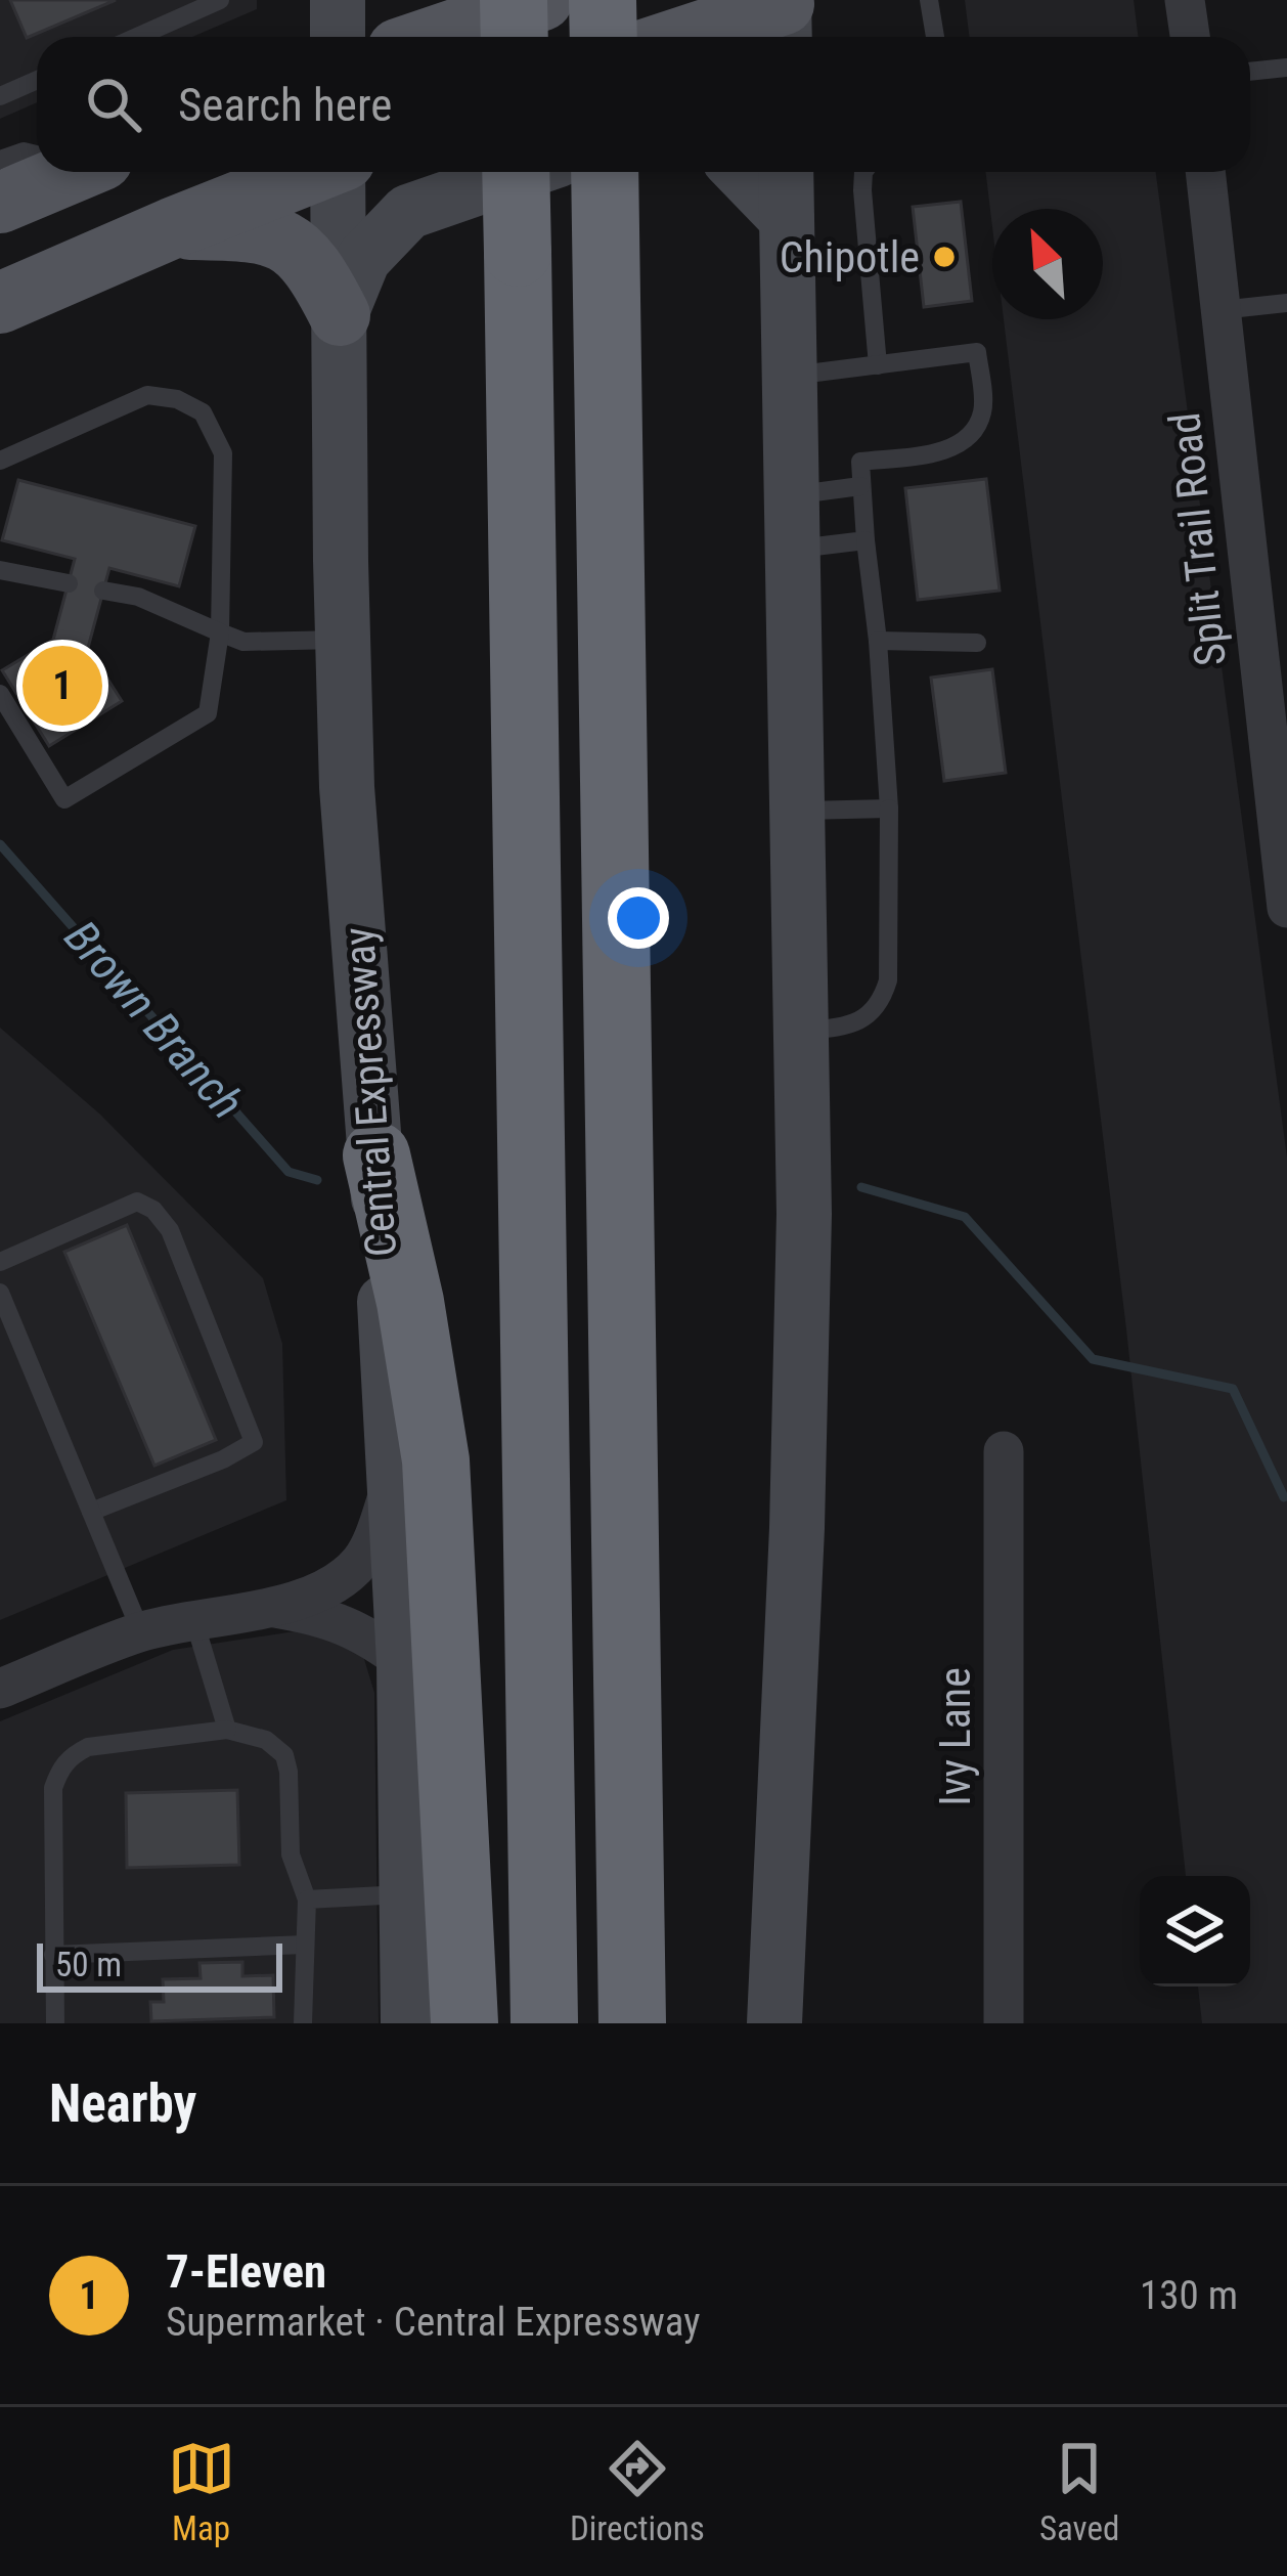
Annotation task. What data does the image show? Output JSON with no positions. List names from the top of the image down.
{
  "streets": {
    "main road": ["Central Expressway"],
    "street": ["Split Trail Road", "Ivy Lane"]
  },
  "water": ["Brown Branch"],
  "places": ["Chipotle"],
  "scale_bar": "50 m",
  "north": "top left",
  "page": {
    "search": "Search here",
    "pins": "1",
    "scale": "50 m",
    "heading": "Nearby",
    "list": [
      {
        "mark": "1",
        "name": "7-Eleven",
        "note": "Supermarket · Central Expressway",
        "value": "130 m"
      }
    ],
    "nav": ["Map", "Directions", "Saved"]
  }
}
